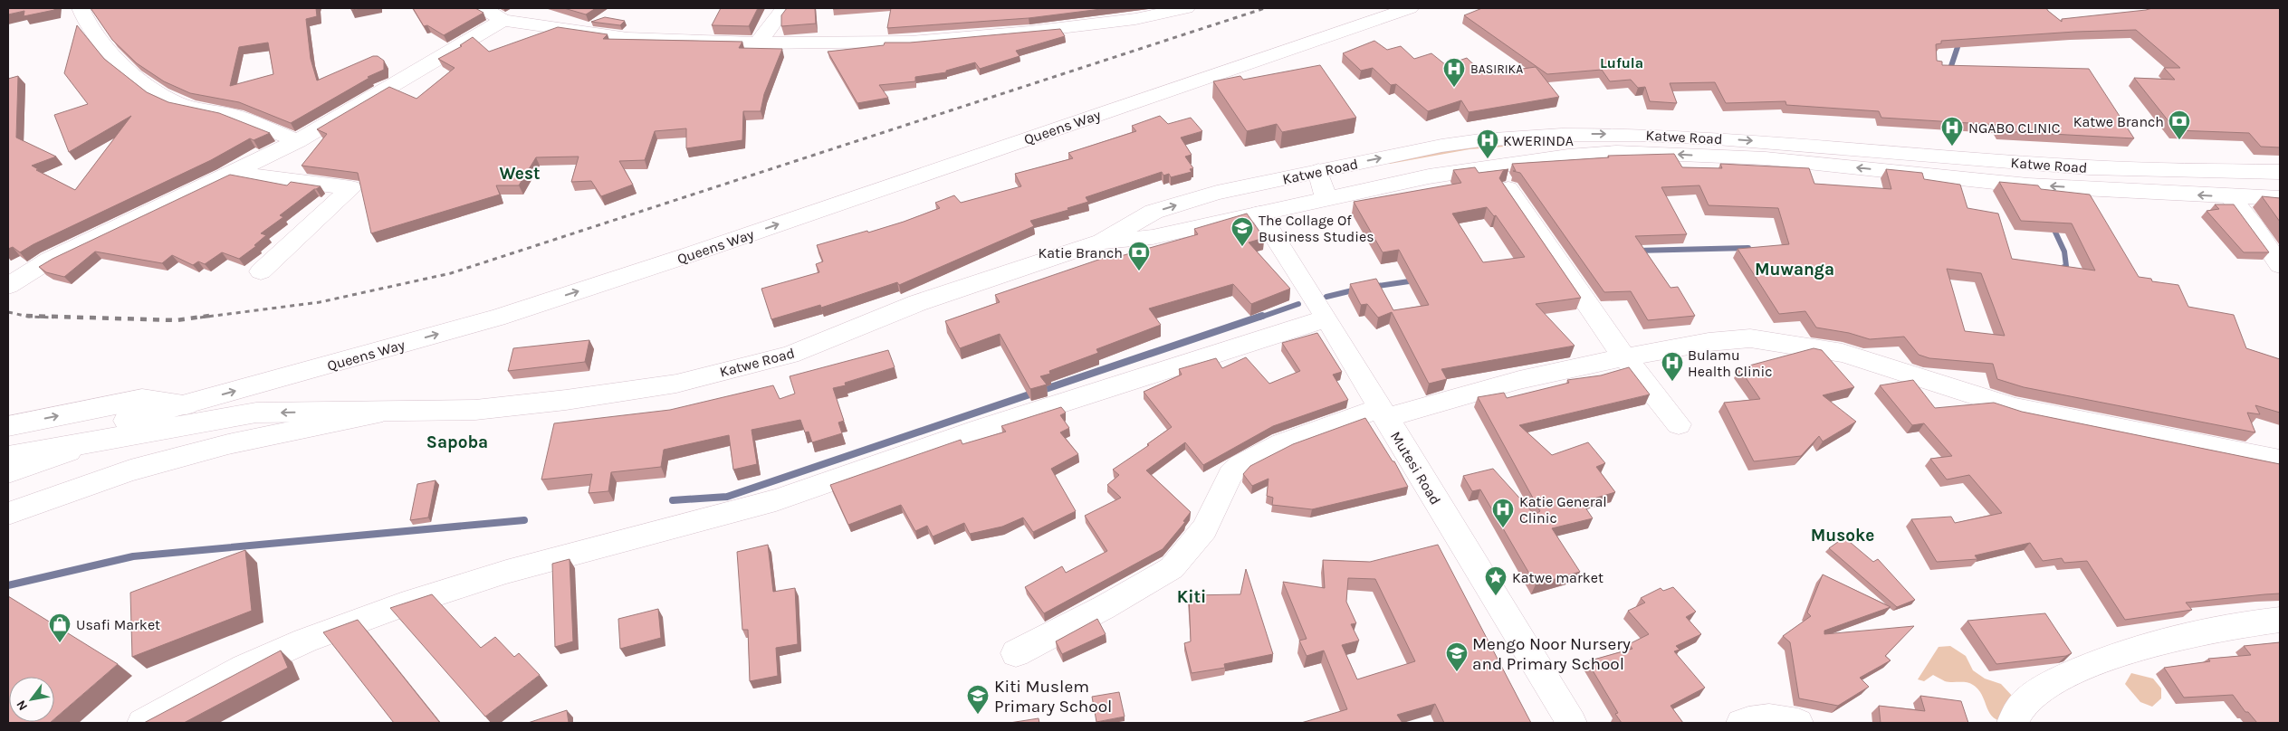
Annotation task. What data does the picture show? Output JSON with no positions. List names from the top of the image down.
{
  "streets": {
    "main road": ["Queens Way", "Katwe Road", "Mutesi Road"]
  },
  "crossings": [
    ["Katwe Road", "Mutesi Road"]
  ],
  "districts": [
    "Lufula",
    "West",
    "Muwanga",
    "Sapoba",
    "Musoke",
    "Kiti"
  ],
  "places": {
    "hospital": [
      "BASIRIKA",
      "NGABO CLINIC",
      "KWERINDA",
      "Bulamu Health Clinic",
      "Katie General Clinic"
    ],
    "bank": ["Katwe Branch", "Katie Branch"],
    "school or university": ["The Collage Of Business Studies", "Mengo Noor Nursery and Primary School", "Kiti Muslem Primary School"],
    "place": ["Katwe market"],
    "shop": ["Usafi Market"]
  },
  "north": "bottom left"
}
